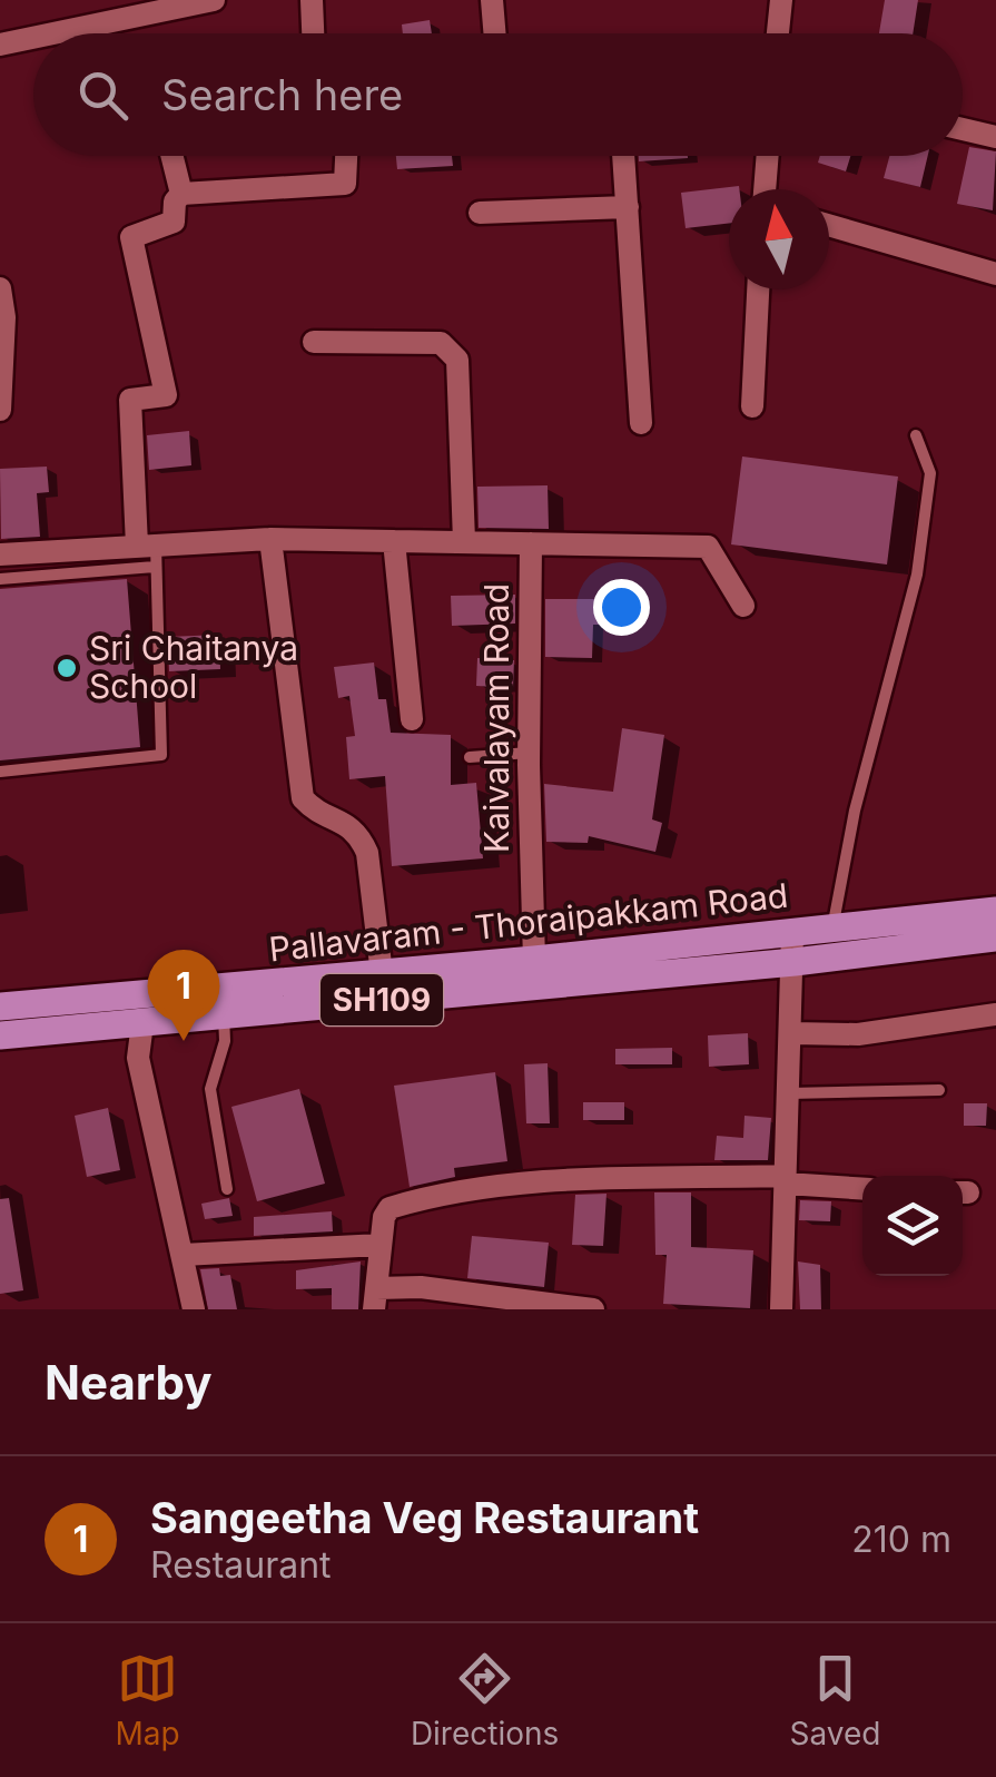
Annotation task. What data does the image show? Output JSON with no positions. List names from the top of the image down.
{
  "streets": {
    "main road": ["Pallavaram - Thoraipakkam Road", "SH109"],
    "street": ["Kaivalayam Road"]
  },
  "crossings": [
    ["Kaivalayam Road", "Pallavaram - Thoraipakkam Road"]
  ],
  "places": ["Sri Chaitanya School"],
  "north": "top",
  "page": {
    "search": "Search here",
    "pins": "1",
    "heading": "Nearby",
    "list": [
      {
        "mark": "1",
        "name": "Sangeetha Veg Restaurant",
        "note": "Restaurant",
        "value": "210 m"
      }
    ],
    "nav": ["Map", "Directions", "Saved"]
  }
}
